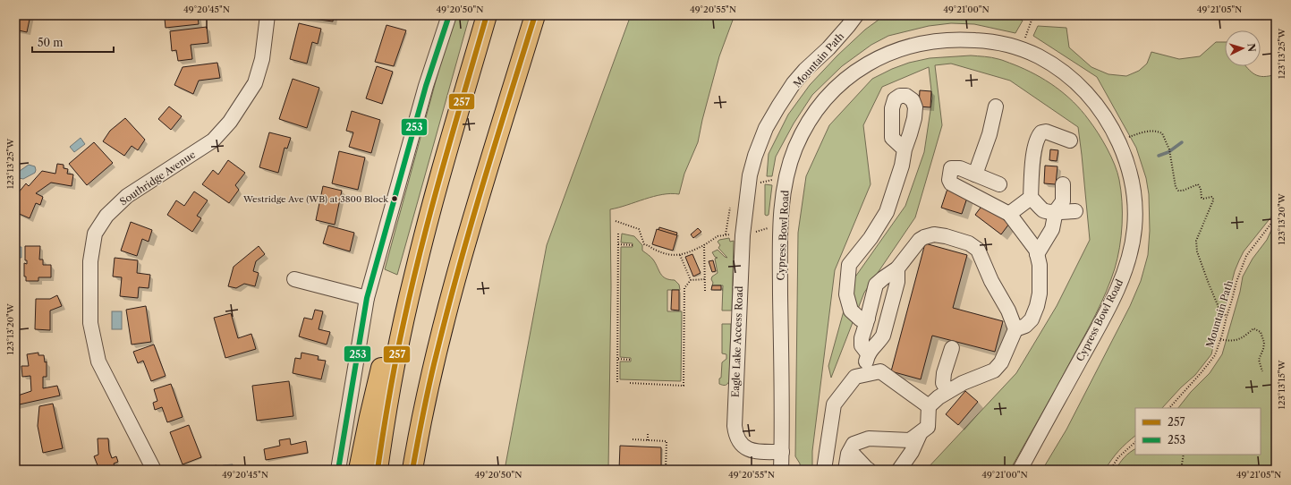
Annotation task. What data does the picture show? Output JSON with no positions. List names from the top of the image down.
{
  "streets": {
    "street": ["Southridge Avenue", "Cypress Bowl Road", "Eagle Lake Access Road"],
    "path": ["Mountain Path"]
  },
  "crossings": [
    ["Cypress Bowl Road", "Eagle Lake Access Road"]
  ],
  "places": ["Westridge Ave (WB) at 3800 Block"],
  "lines": ["transit line 257", "transit line 253"],
  "legend": ["257", "253"],
  "scale_bar": "50 m",
  "north": "right",
  "coordinates": [
    "49°20'45\"N",
    "49°20'50\"N",
    "49°20'55\"N",
    "49°21'00\"N",
    "49°21'05\"N",
    "123°13'25\"W",
    "123°13'20\"W",
    "123°13'15\"W"
  ]
}
